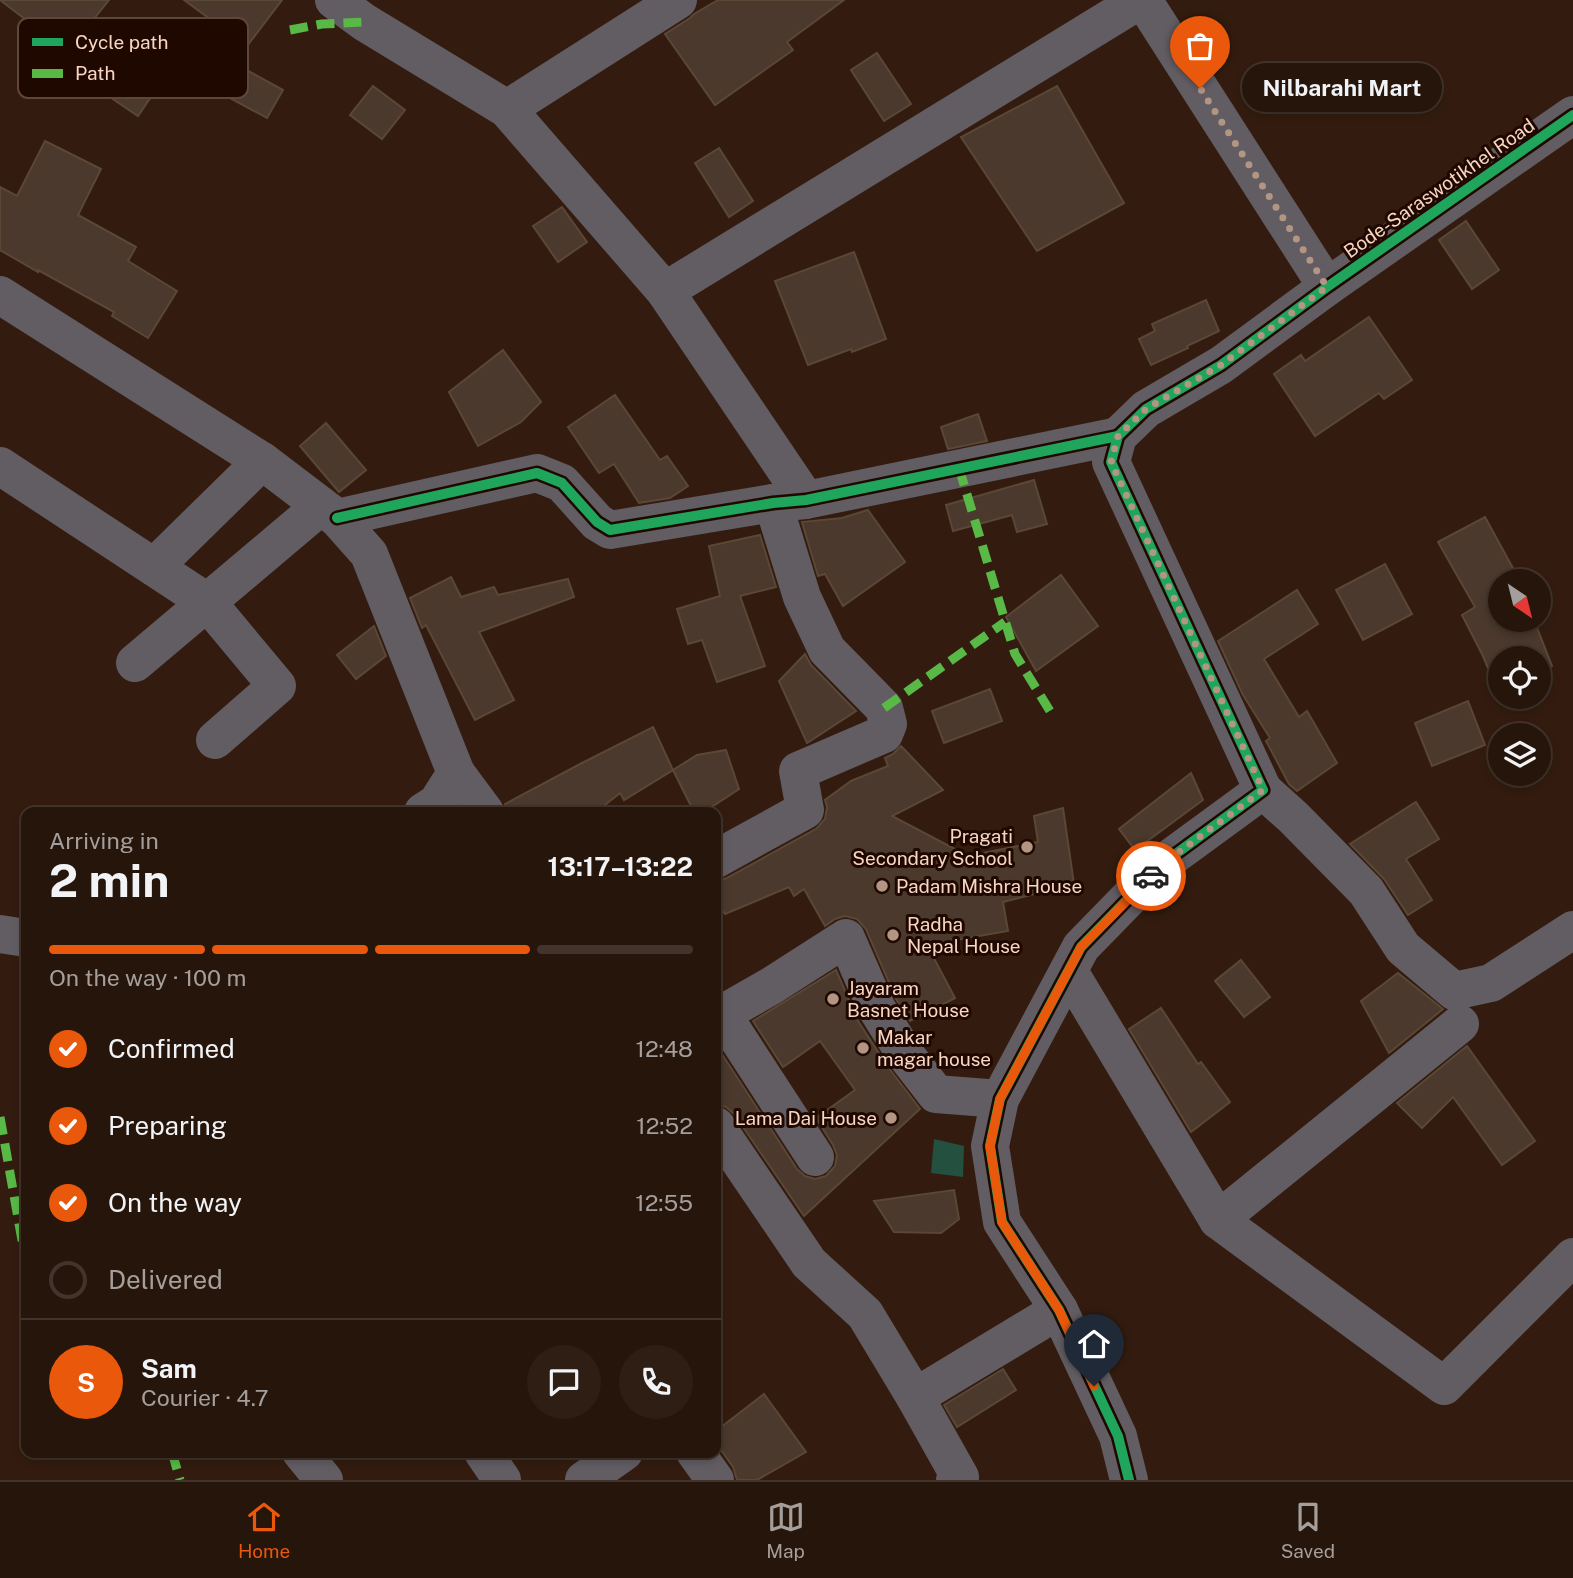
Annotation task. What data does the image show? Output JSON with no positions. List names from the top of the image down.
{
  "streets": {
    "street": ["Bode-Saraswotikhel Road"]
  },
  "places": [
    "Nilbarahi Mart",
    "Pragati Secondary School",
    "Padam Mishra House",
    "Radha Nepal House",
    "Jayaram Basnet House",
    "Makar magar house",
    "Lama Dai House"
  ],
  "legend": ["Cycle path", "Path"],
  "north": "bottom right",
  "page": {
    "bubble": "Nilbarahi Mart",
    "heading": ["2 min", "Arriving in", "13:17–13:22"],
    "panel": ["Sam", "Courier · 4.7"],
    "bar": "On the way · 100 m",
    "list": [
      ["Confirmed", "12:48"],
      ["Preparing", "12:52"],
      ["On the way", "12:55"],
      "Delivered"
    ],
    "round": "S",
    "tabs": ["Home", "Map", "Saved"]
  }
}
